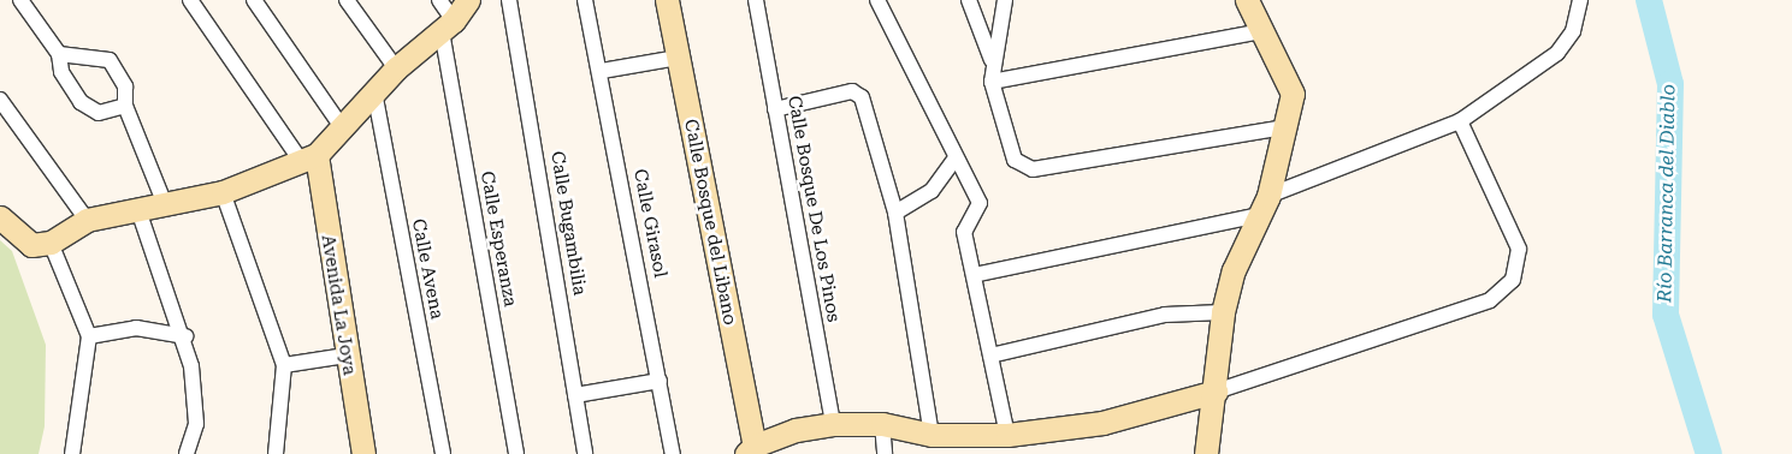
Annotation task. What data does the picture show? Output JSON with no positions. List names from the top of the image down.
{
  "streets": {
    "main road": ["Calle Bosque del Libano", "Avenida La Joya"],
    "street": [
      "Calle Bosque De Los Pinos",
      "Calle Bugambilia",
      "Calle Girasol",
      "Calle Esperanza",
      "Calle Avena"
    ]
  },
  "water": ["Río Barranca del Diablo"]
}
